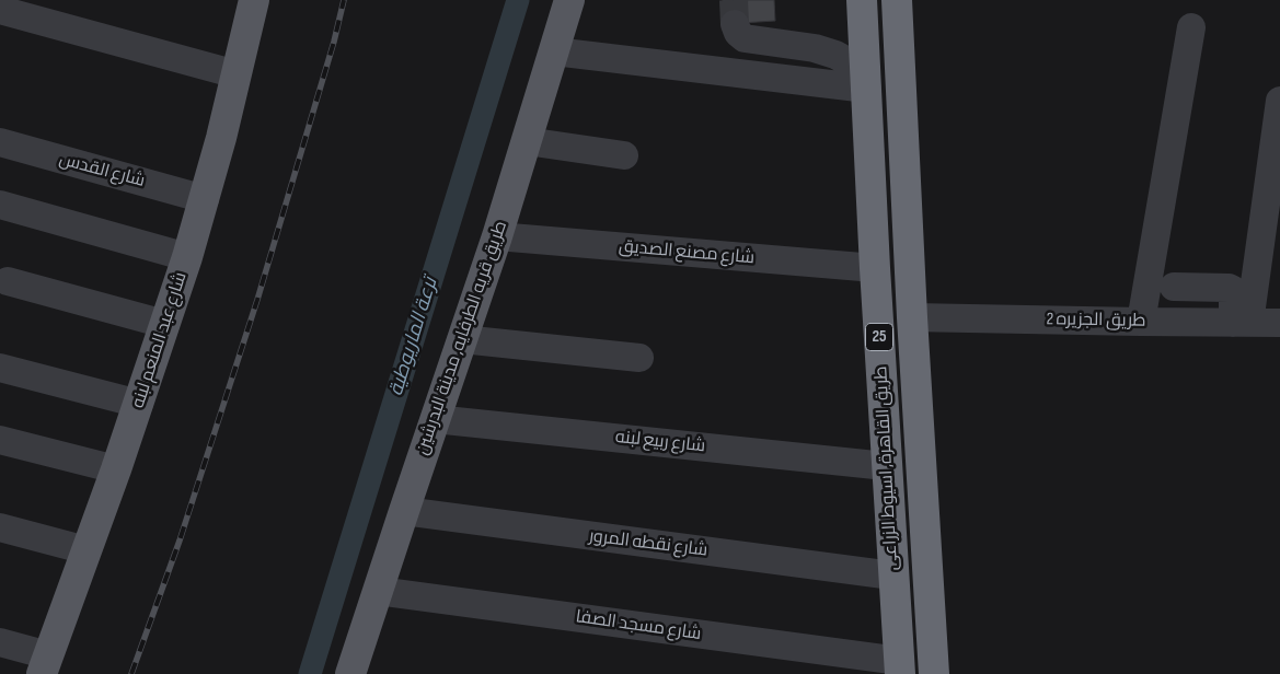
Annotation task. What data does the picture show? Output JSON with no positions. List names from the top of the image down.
{
  "streets": {
    "highway": ["25", "طريق القاهرة, اسيوط الزراعى"],
    "main road": ["طريق قريه الطرفايه, مدينة البدرشين", "شارع عبد المنعم لبنه"],
    "street": [
      "شارع القدس",
      "شارع مصنع الصديق",
      "طريق الجزيره 2",
      "شارع ربيع لبنه",
      "شارع نقطه المرور",
      "شارع مسجد الصفا"
    ]
  },
  "crossings": [
    ["شارع القدس", "شارع عبد المنعم لبنه"],
    ["شارع مصنع الصديق", "طريق قريه الطرفايه, مدينة البدرشين"],
    ["شارع مصنع الصديق", "طريق القاهرة, اسيوط الزراعى"],
    ["طريق الجزيره 2", "طريق القاهرة, اسيوط الزراعى"],
    ["طريق قريه الطرفايه, مدينة البدرشين", "شارع ربيع لبنه"],
    ["طريق قريه الطرفايه, مدينة البدرشين", "شارع نقطه المرور"],
    ["طريق قريه الطرفايه, مدينة البدرشين", "شارع مسجد الصفا"],
    ["شارع ربيع لبنه", "طريق القاهرة, اسيوط الزراعى"],
    ["طريق القاهرة, اسيوط الزراعى", "شارع نقطه المرور"],
    ["طريق القاهرة, اسيوط الزراعى", "شارع مسجد الصفا"]
  ],
  "water": ["ترعة الماريوطية"]
}
